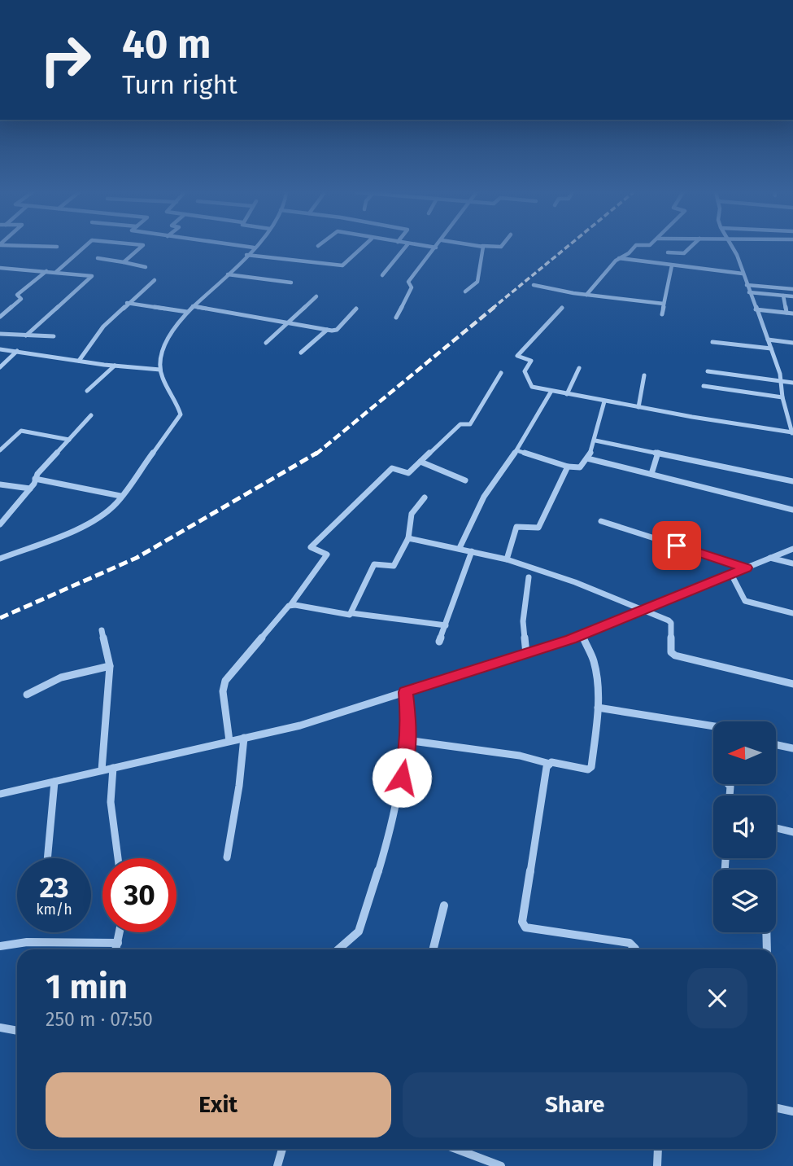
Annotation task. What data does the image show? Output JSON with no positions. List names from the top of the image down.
{
  "north": "left",
  "page": {
    "turn": ["40 m", "Turn right"],
    "speed": "23 km/h",
    "limit": "30",
    "heading": ["1 min", "250 m · 07:50"],
    "buttons": ["Exit", "Share"]
  }
}
